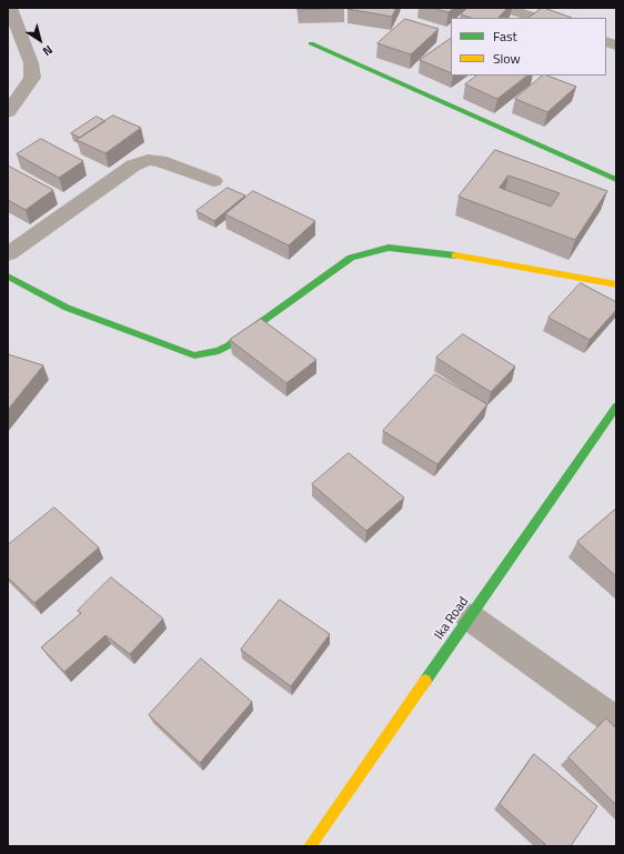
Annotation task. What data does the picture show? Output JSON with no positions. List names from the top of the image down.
{
  "streets": {
    "street": ["Ika Road"]
  },
  "legend": ["Fast", "Slow"],
  "north": "bottom right"
}
